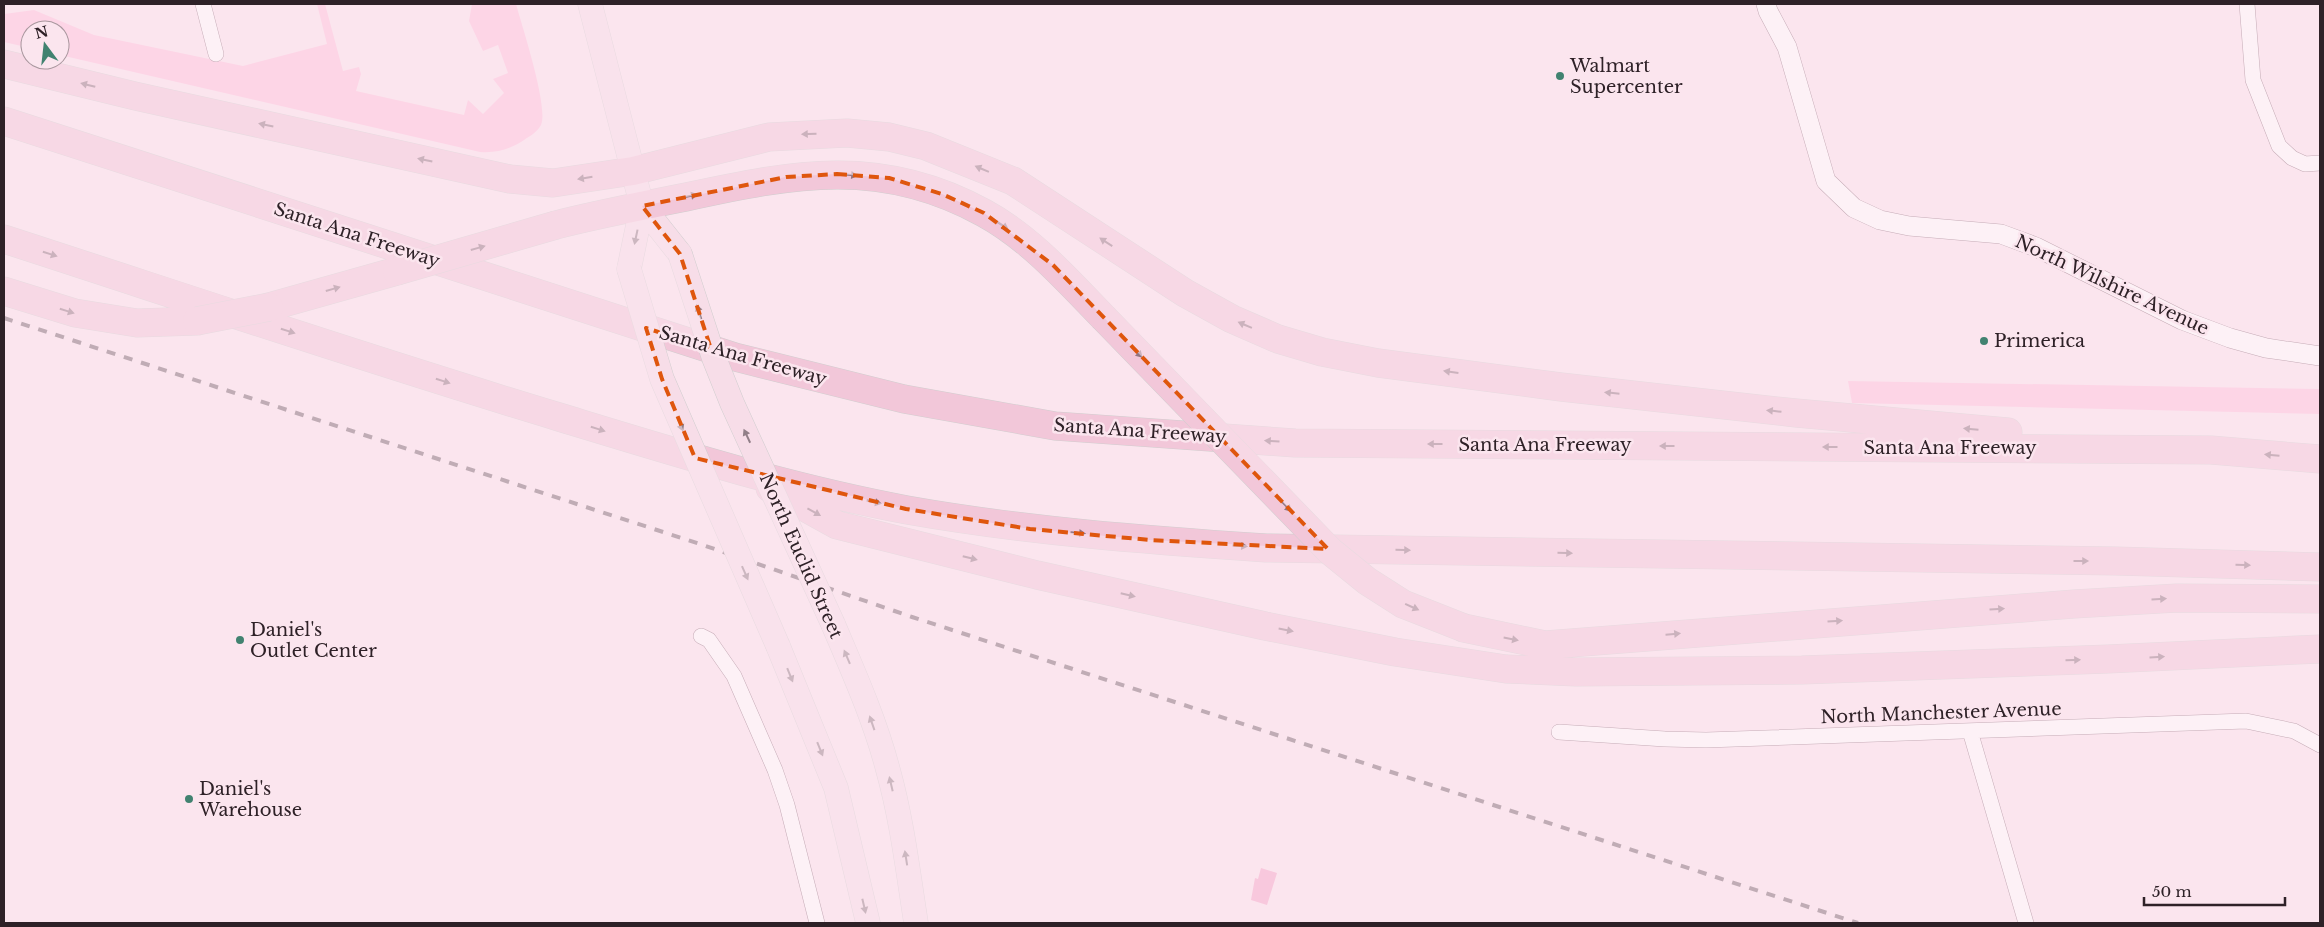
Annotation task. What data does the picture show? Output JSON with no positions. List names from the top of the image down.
{
  "streets": {
    "highway": ["Santa Ana Freeway"],
    "main road": ["North Euclid Street"],
    "street": ["North Wilshire Avenue", "North Manchester Avenue"]
  },
  "places": [
    "Walmart Supercenter",
    "Primerica",
    "Daniel's Outlet Center",
    "Daniel's Warehouse"
  ],
  "scale_bar": "50 m",
  "north": "top"
}
